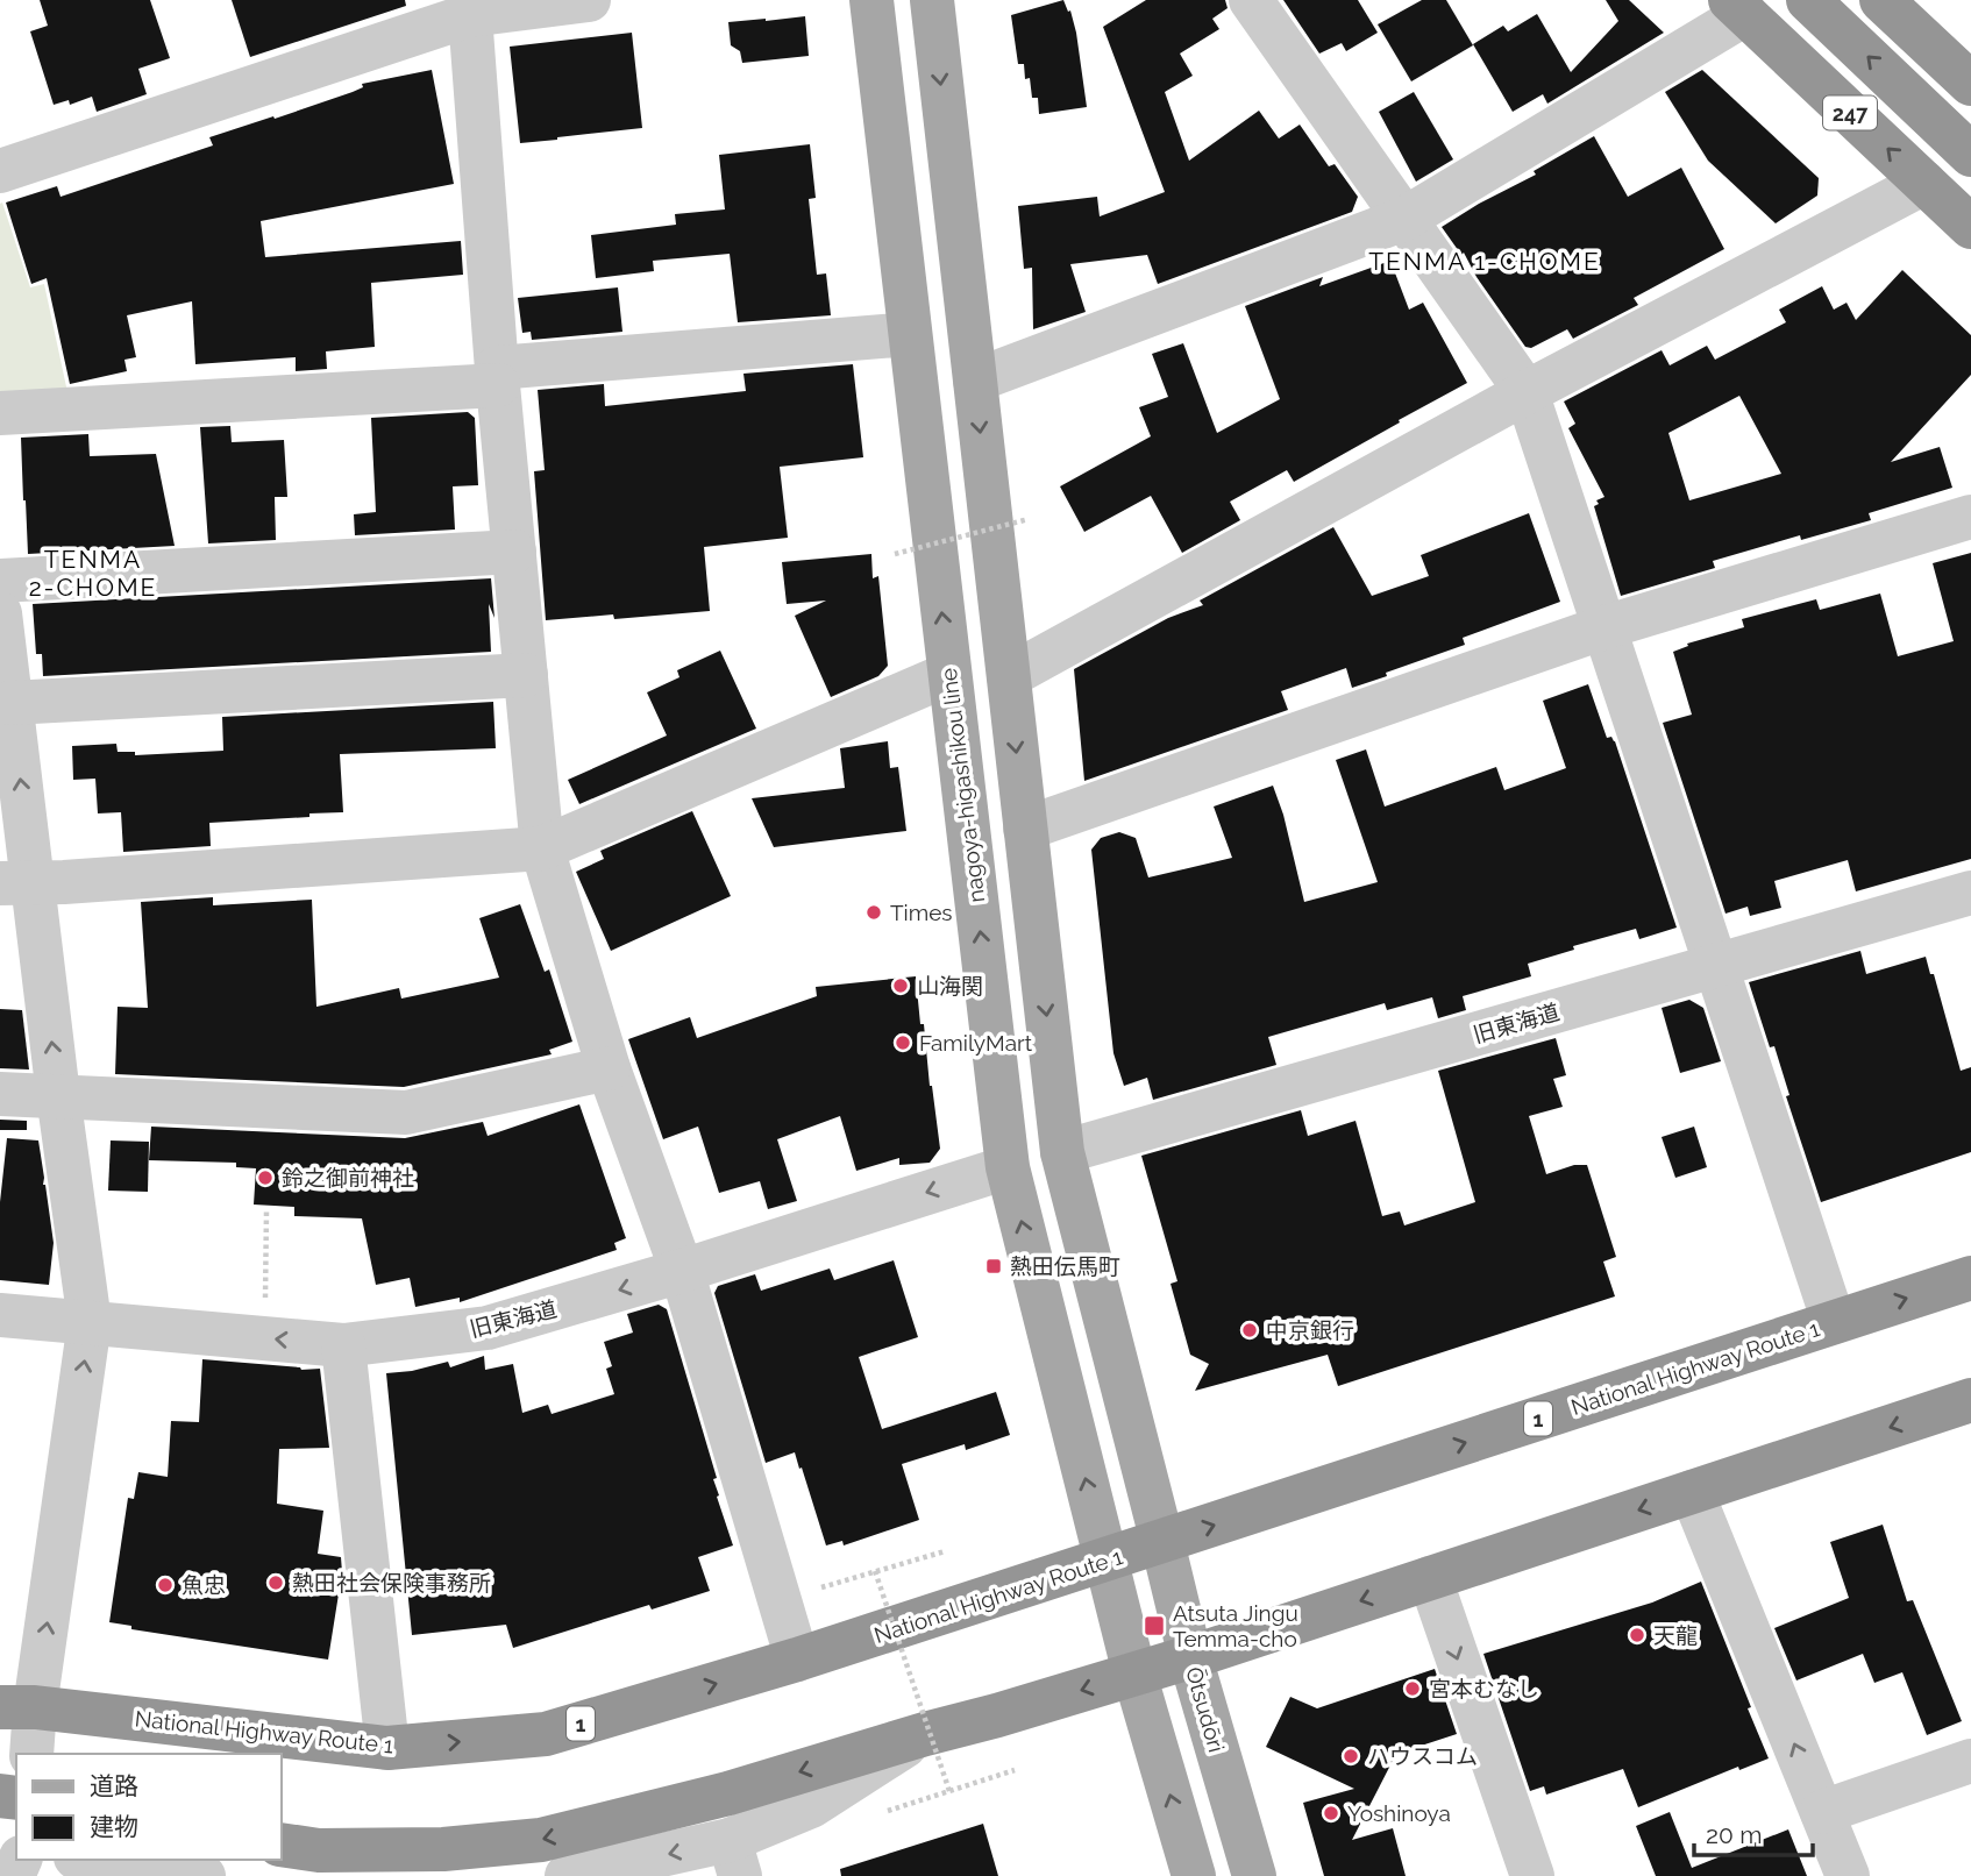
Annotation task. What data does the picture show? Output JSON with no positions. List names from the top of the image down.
{
  "streets": {
    "highway": ["247", "National Highway Route 1", "1"],
    "main road": ["nagoya-higashikou line", "Ōtsudōri"],
    "street": ["旧東海道"]
  },
  "crossings": [
    ["nagoya-higashikou line", "旧東海道"],
    ["nagoya-higashikou line", "National Highway Route 1"],
    ["National Highway Route 1", "Ōtsudōri"]
  ],
  "districts": ["TENMA 1-CHOME", "TENMA 2-CHOME"],
  "places": {
    "other": [
      "Times",
      "山海関",
      "FamilyMart",
      "鈴之御前神社",
      "中京銀行",
      "熱田社会保険事務所",
      "魚忠",
      "天龍",
      "宮本むなし",
      "ハウスコム",
      "Yoshinoya"
    ],
    "transit": ["熱田伝馬町", "Atsuta Jingu Temma-cho"]
  },
  "legend": ["道路", "建物"],
  "scale_bar": "20 m"
}
